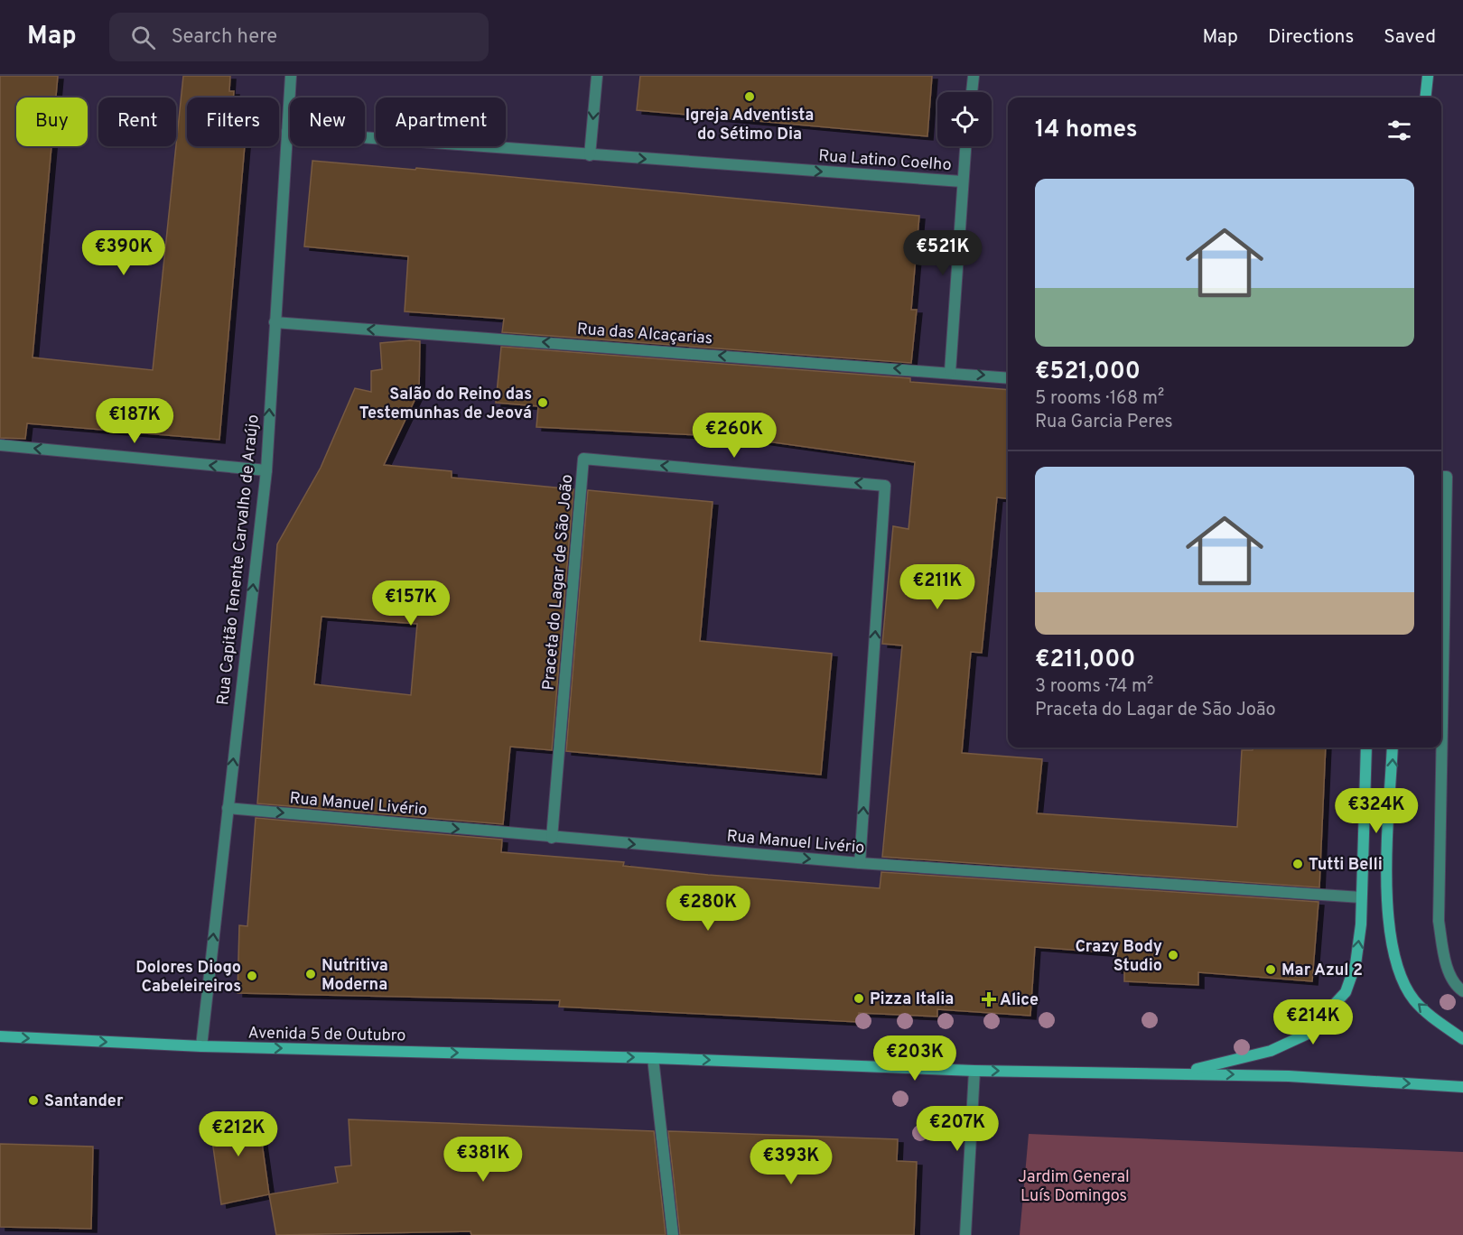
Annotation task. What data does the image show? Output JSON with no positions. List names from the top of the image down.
{
  "streets": {
    "main road": ["Avenida 5 de Outubro"],
    "street": [
      "Rua Latino Coelho",
      "Rua das Alcaçarias",
      "Rua Capitão Tenente Carvalho de Araújo",
      "Praceta do Lagar de São João",
      "Rua Manuel Livério"
    ]
  },
  "crossings": [
    ["Rua Latino Coelho", "Rua Capitão Tenente Carvalho de Araújo"],
    ["Rua das Alcaçarias", "Rua Capitão Tenente Carvalho de Araújo"],
    ["Rua Capitão Tenente Carvalho de Araújo", "Rua Manuel Livério"],
    ["Rua Capitão Tenente Carvalho de Araújo", "Avenida 5 de Outubro"],
    ["Praceta do Lagar de São João", "Rua Manuel Livério"]
  ],
  "one_way": [
    "Rua Latino Coelho",
    "Rua das Alcaçarias",
    "Rua Capitão Tenente Carvalho de Araújo",
    "Rua Manuel Livério",
    "Avenida 5 de Outubro"
  ],
  "parks": ["Jardim General Luís Domingos"],
  "places": {
    "other": [
      "Igreja Adventista do Sétimo Dia",
      "Salão do Reino das Testemunhas de Jeová",
      "Tutti Belli",
      "Crazy Body Studio",
      "Mar Azul 2",
      "Nutritiva Moderna",
      "Dolores Diogo Cabeleireiros",
      "Pizza Italia",
      "Santander"
    ],
    "health": ["Alice"]
  },
  "page": {
    "header": "Map",
    "search": "Search here",
    "nav": ["Map", "Directions", "Saved"],
    "chip": [
      "Buy",
      "Rent",
      "Filters",
      "New",
      "Apartment"
    ],
    "heading": "14 homes",
    "list": [
      {
        "name": "€521,000",
        "note": "5 rooms · 168 m² · Rua Garcia Peres"
      },
      {
        "name": "€211,000",
        "note": "3 rooms · 74 m² · Praceta do Lagar de São João"
      }
    ],
    "price": [
      "€390K",
      "€521K",
      "€187K",
      "€260K",
      "€211K",
      "€157K",
      "€324K",
      "€280K",
      "€214K",
      "€203K",
      "€207K",
      "€212K",
      "€381K",
      "€393K"
    ]
  }
}
